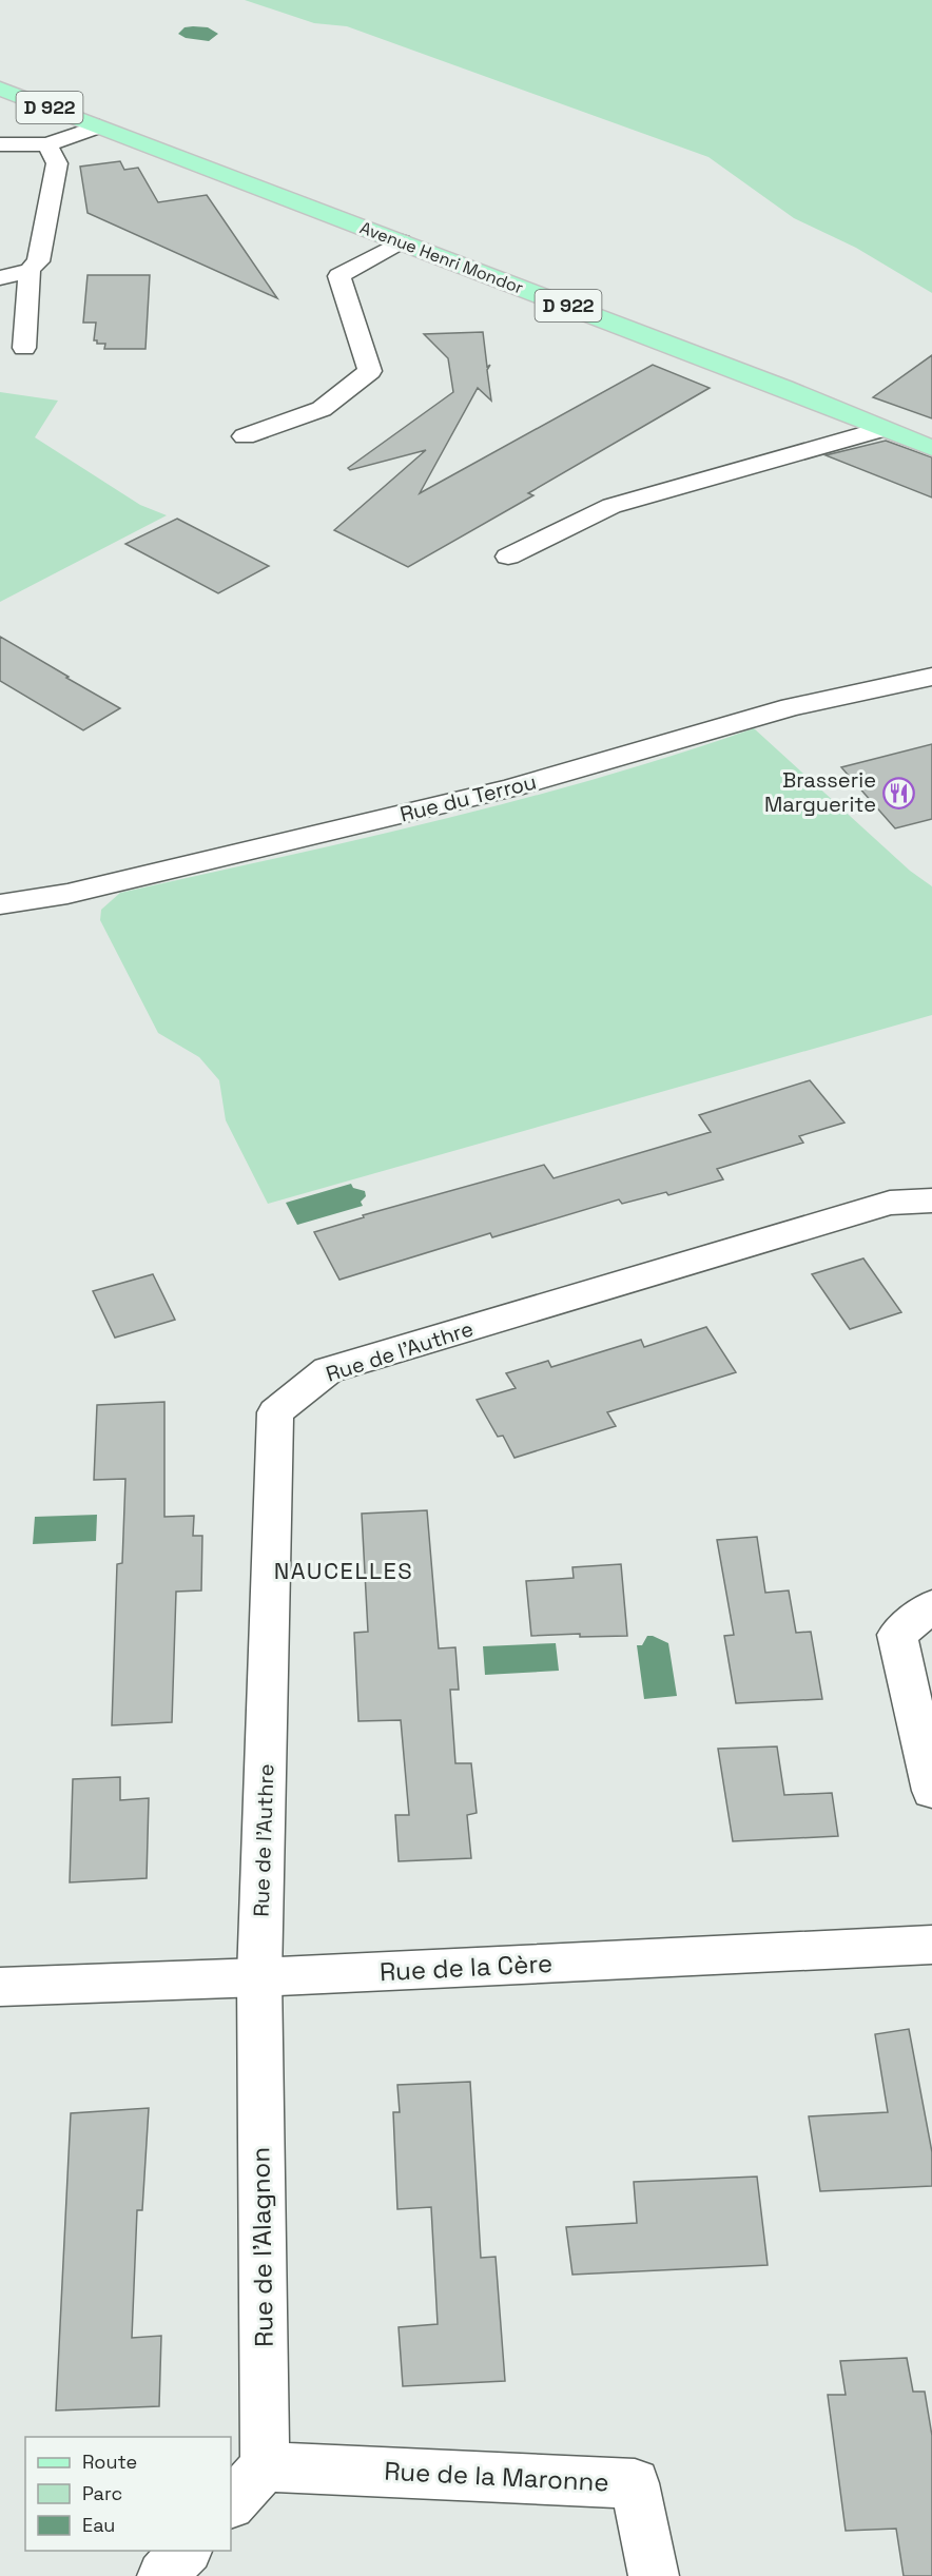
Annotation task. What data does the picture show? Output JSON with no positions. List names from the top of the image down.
{
  "streets": {
    "main road": ["D 922", "Avenue Henri Mondor"],
    "street": [
      "Rue du Terrou",
      "Rue de l'Authre",
      "Rue de la Cère",
      "Rue de l'Alagnon",
      "Rue de la Maronne"
    ]
  },
  "crossings": [
    ["Rue de l'Authre", "Rue de la Cère"],
    ["Rue de l'Authre", "Rue de l'Alagnon"],
    ["Rue de la Cère", "Rue de l'Alagnon"],
    ["Rue de l'Alagnon", "Rue de la Maronne"]
  ],
  "districts": ["NAUCELLES"],
  "places": {
    "restaurant": ["Brasserie Marguerite"]
  },
  "legend": ["Route", "Parc", "Eau"]
}
